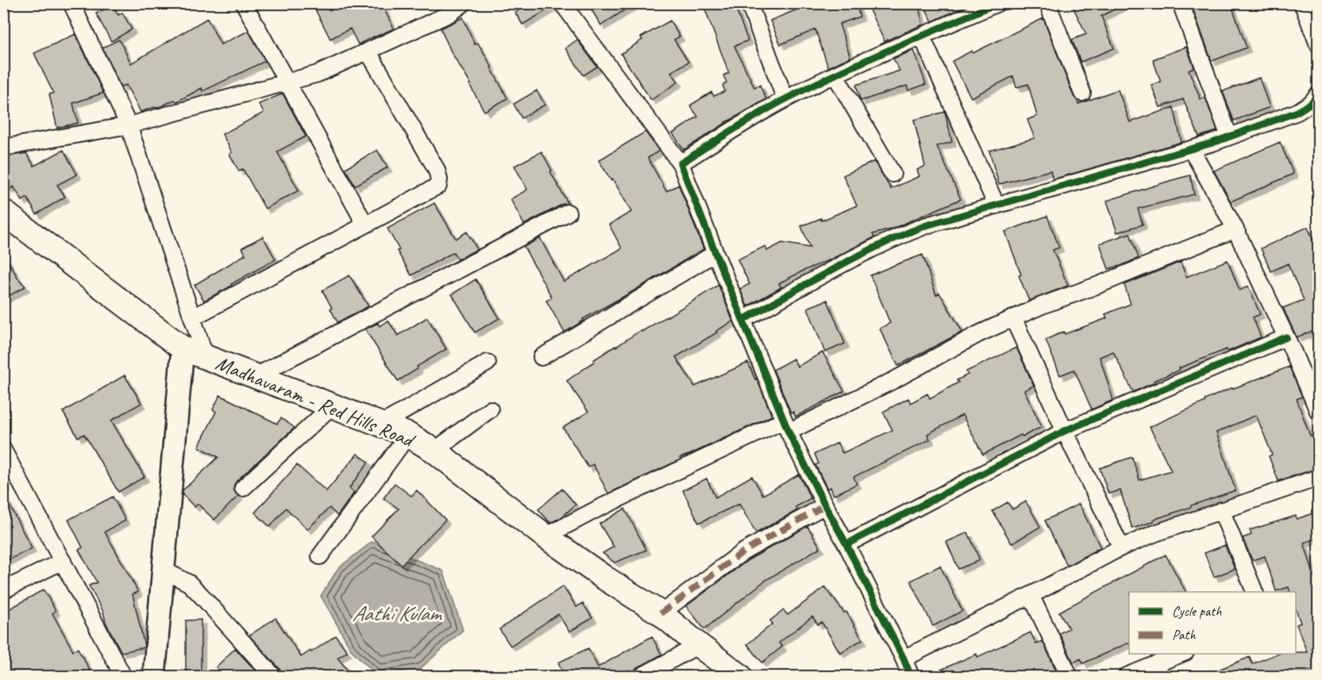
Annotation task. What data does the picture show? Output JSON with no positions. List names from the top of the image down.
{
  "streets": {
    "main road": ["Madhavaram - Red Hills Road"]
  },
  "water": ["Aathi Kulam"],
  "legend": ["Cycle path", "Path"]
}
